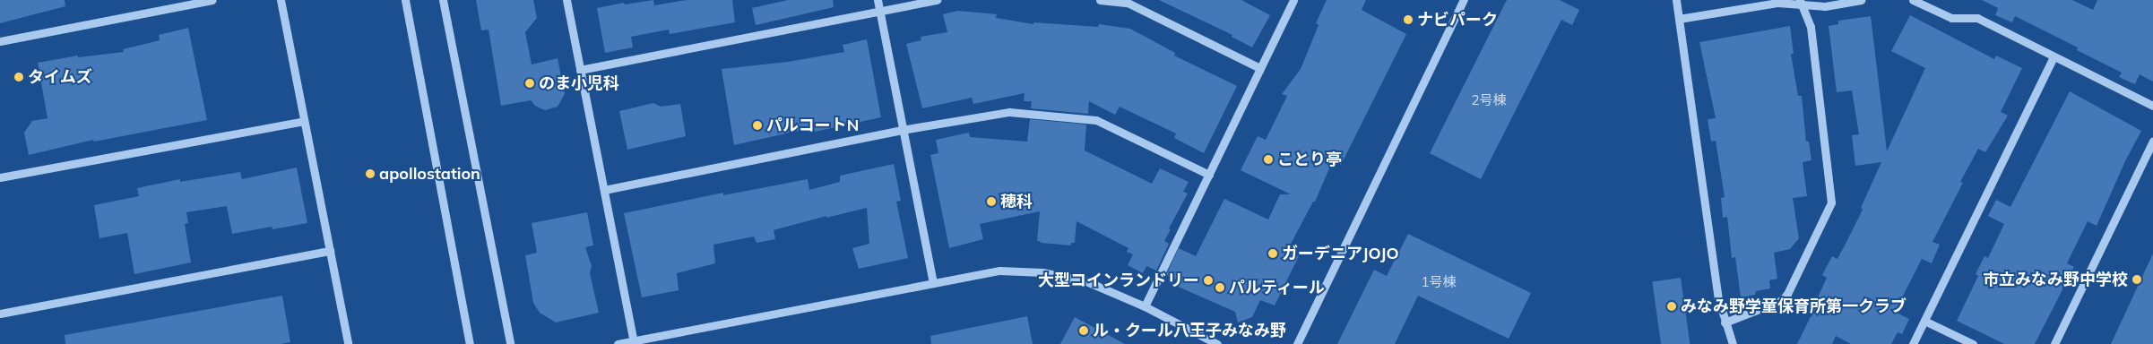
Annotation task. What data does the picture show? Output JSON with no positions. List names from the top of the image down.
{
  "places": [
    "ナビパーク",
    "タイムズ",
    "のま小児科",
    "パルコートN",
    "ことり亭",
    "apollostation",
    "穂科",
    "ガーデニアJOJO",
    "市立みなみ野中学校",
    "大型コインランドリー",
    "パルティール",
    "みなみ野学童保育所第一クラブ",
    "ル・クール八王子みなみ野"
  ],
  "house_numbers": ["2号棟", "1号棟"]
}
